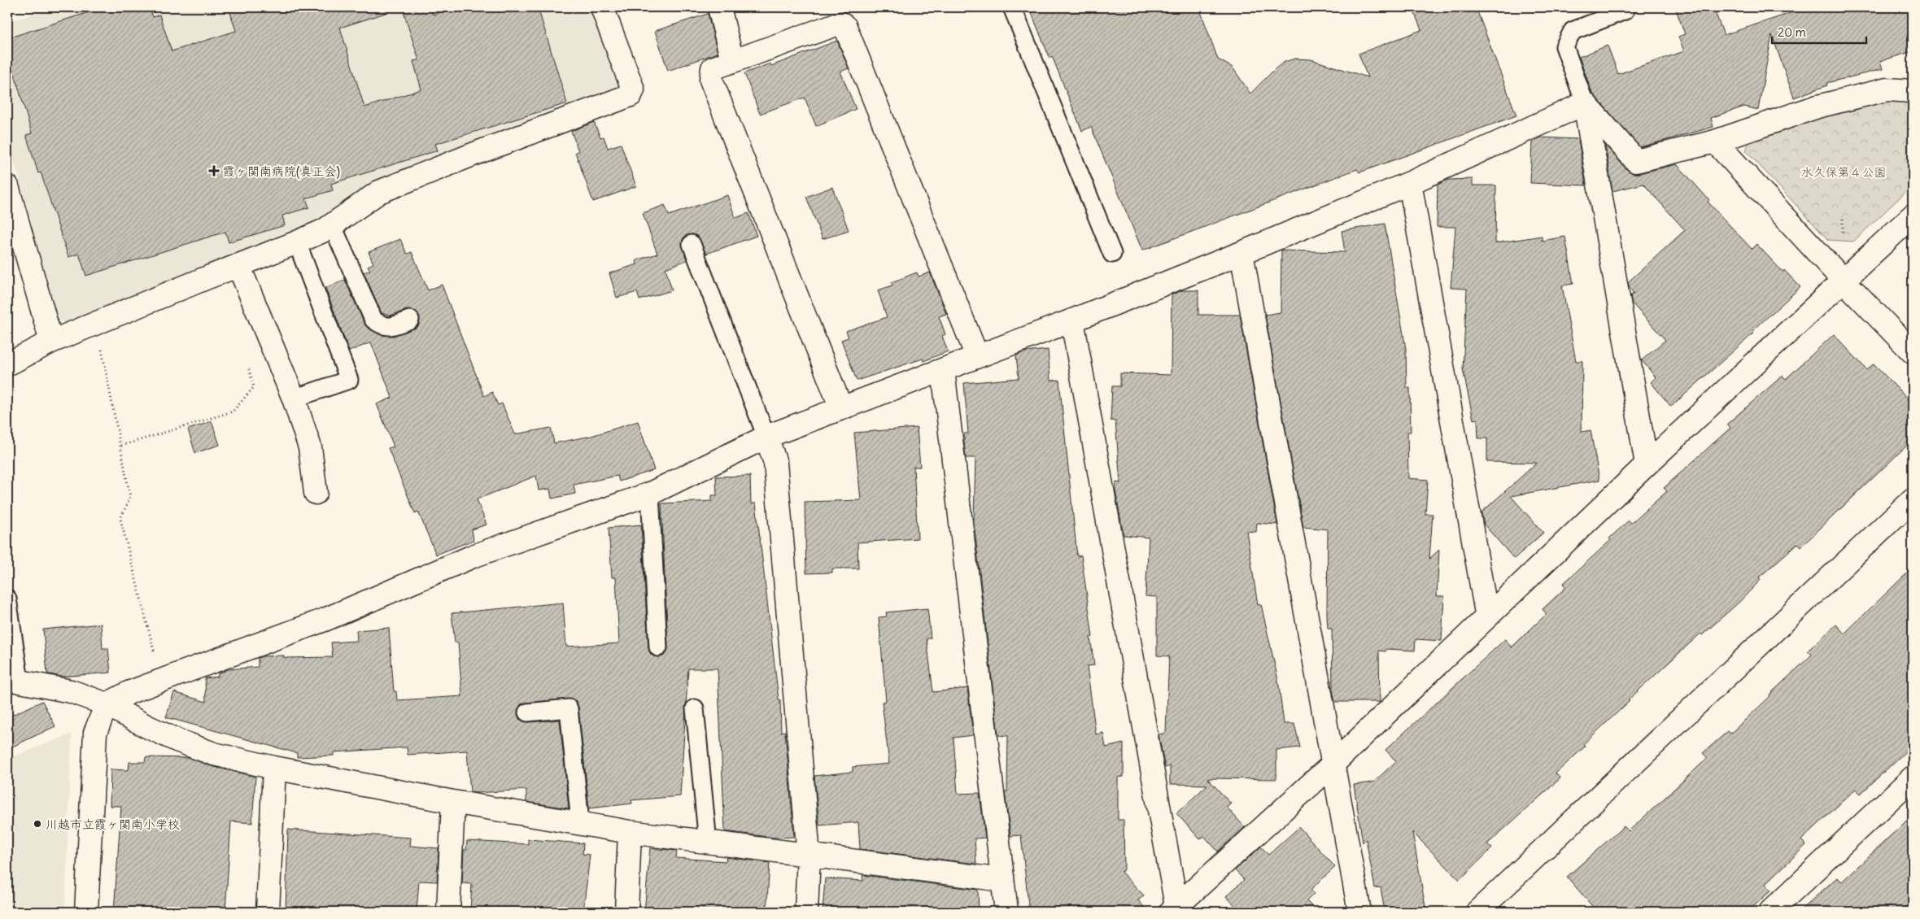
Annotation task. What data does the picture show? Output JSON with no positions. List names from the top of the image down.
{
  "parks": ["水久保第４公園"],
  "places": {
    "health": ["霞ヶ関南病院(真正会)"],
    "other": ["川越市立霞ヶ関南小学校"]
  },
  "scale_bar": "20 m"
}
